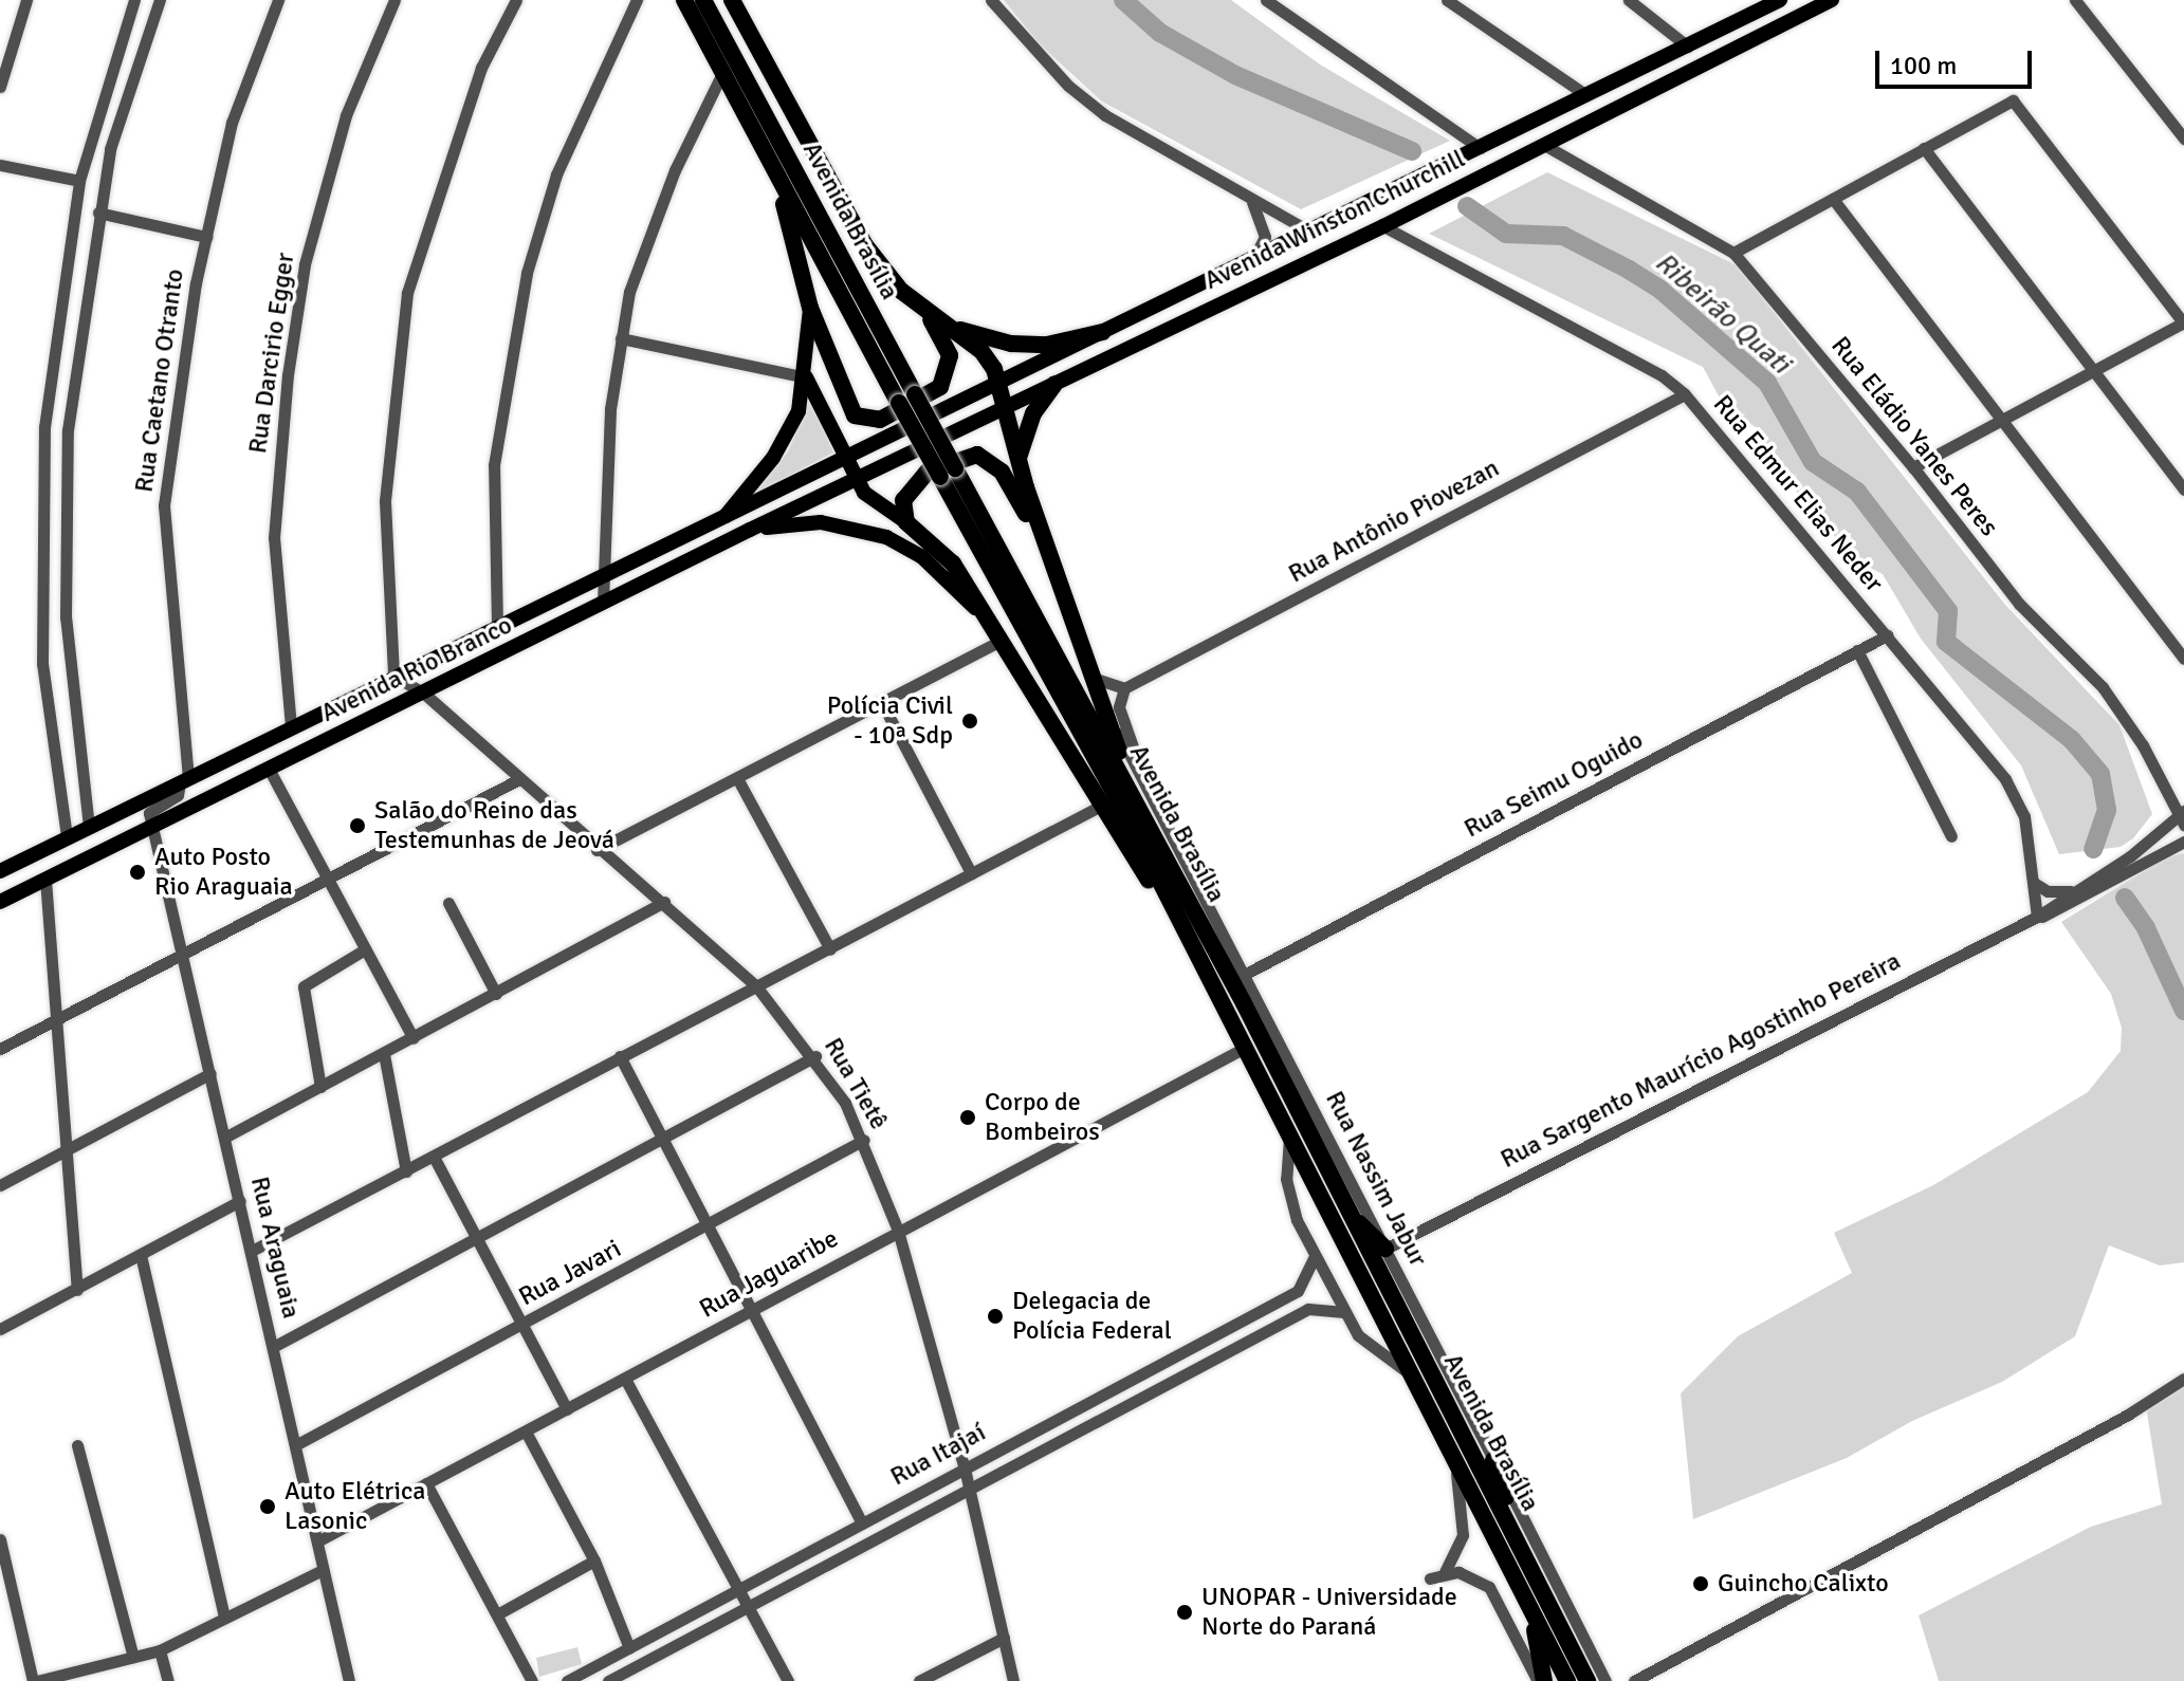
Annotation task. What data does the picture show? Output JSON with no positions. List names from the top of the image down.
{
  "streets": {
    "highway": ["Avenida Brasília"],
    "main road": ["Avenida Winston Churchill", "Avenida Rio Branco"],
    "street": [
      "Rua Darcirio Egger",
      "Rua Caetano Otranto",
      "Rua Eládio Yanes Peres",
      "Rua Edmur Elias Neder",
      "Rua Antônio Piovezan",
      "Rua Seimu Oguido",
      "Rua Sargento Maurício Agostinho Pereira",
      "Rua Tietê",
      "Rua Nassim Jabur",
      "Rua Araguaia",
      "Rua Javari",
      "Rua Jaguaribe",
      "Rua Itajaí"
    ]
  },
  "crossings": [
    ["Avenida Winston Churchill", "Rua Eládio Yanes Peres"],
    ["Avenida Winston Churchill", "Rua Edmur Elias Neder"],
    ["Avenida Winston Churchill", "Avenida Rio Branco"],
    ["Avenida Brasília", "Rua Jaguaribe"],
    ["Rua Darcirio Egger", "Avenida Rio Branco"],
    ["Rua Caetano Otranto", "Avenida Rio Branco"],
    ["Rua Edmur Elias Neder", "Rua Antônio Piovezan"],
    ["Rua Edmur Elias Neder", "Rua Seimu Oguido"],
    ["Rua Edmur Elias Neder", "Rua Sargento Maurício Agostinho Pereira"],
    ["Avenida Rio Branco", "Rua Tietê"],
    ["Avenida Rio Branco", "Rua Araguaia"],
    ["Rua Seimu Oguido", "Rua Nassim Jabur"],
    ["Rua Sargento Maurício Agostinho Pereira", "Rua Nassim Jabur"],
    ["Rua Tietê", "Rua Javari"],
    ["Rua Tietê", "Rua Jaguaribe"],
    ["Rua Tietê", "Rua Itajaí"],
    ["Rua Araguaia", "Rua Javari"],
    ["Rua Araguaia", "Rua Jaguaribe"]
  ],
  "water": ["Ribeirão Quati"],
  "places": [
    "Polícia Civil - 10ª Sdp",
    "Salão do Reino das Testemunhas de Jeová",
    "Auto Posto Rio Araguaia",
    "Corpo de Bombeiros",
    "Delegacia de Polícia Federal",
    "Auto Elétrica Lasonic",
    "Guincho Calixto",
    "UNOPAR - Universidade Norte do Paraná"
  ],
  "scale_bar": "100 m"
}
